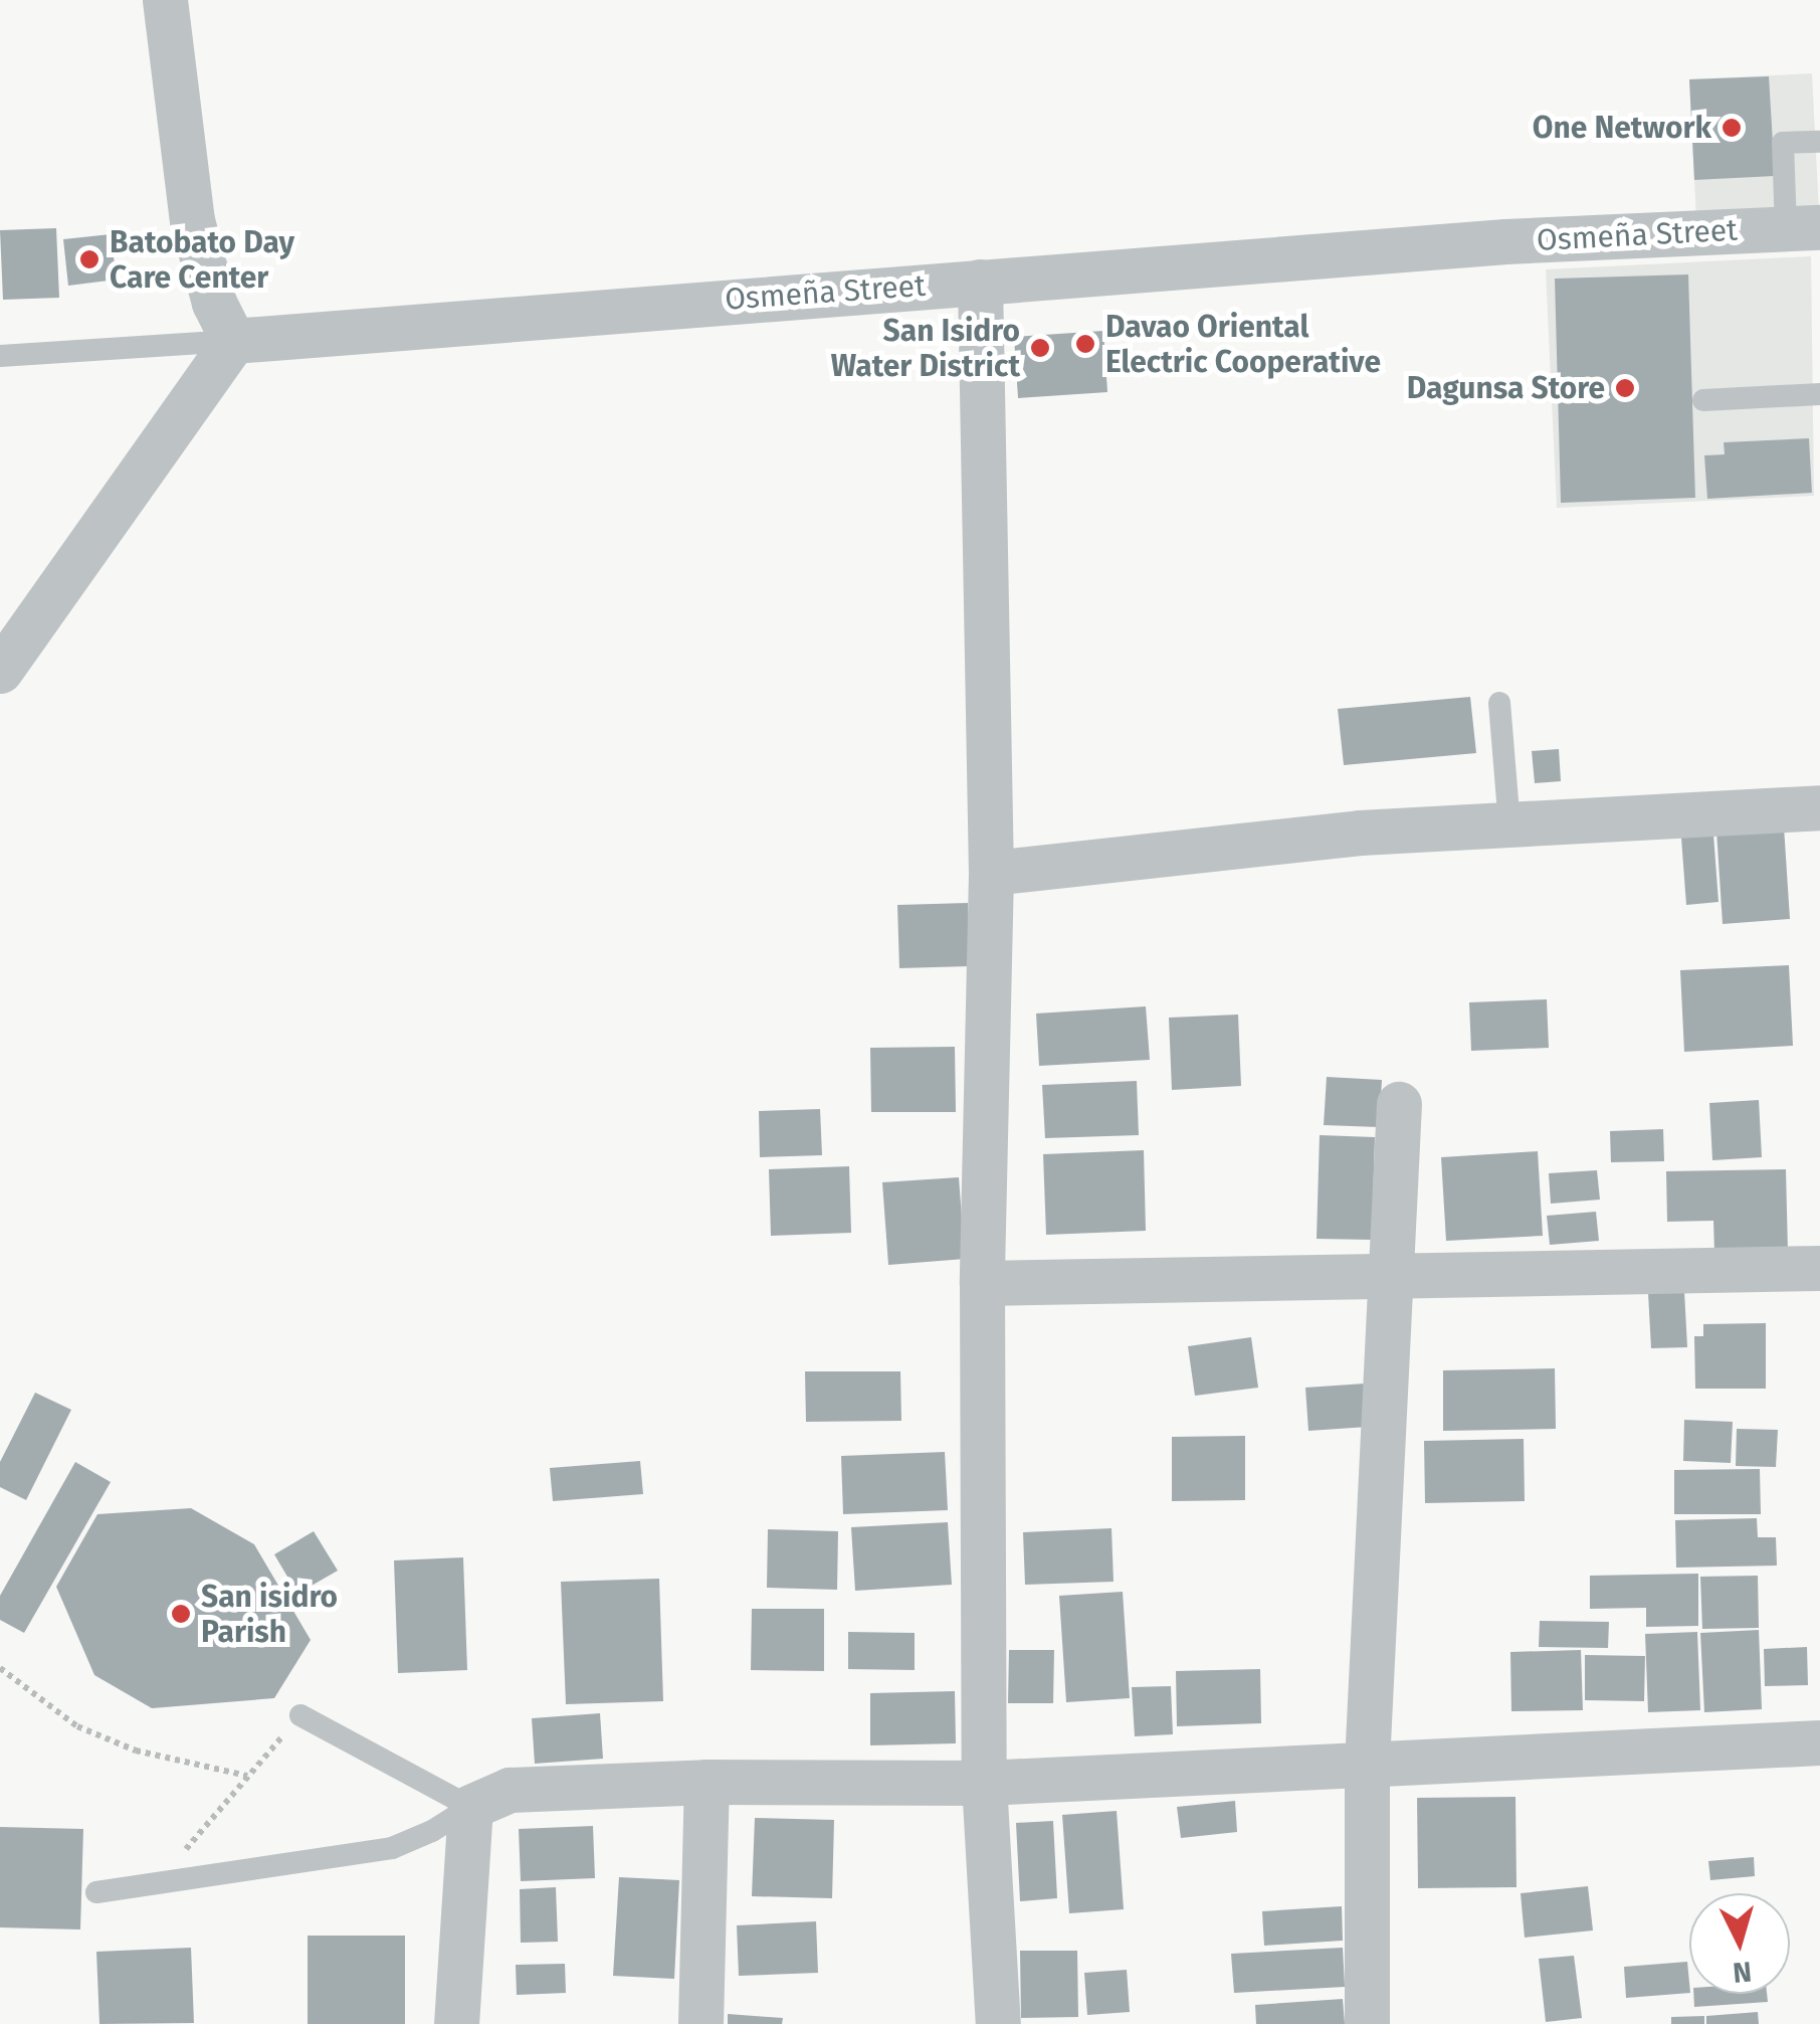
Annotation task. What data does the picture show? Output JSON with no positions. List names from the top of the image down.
{
  "streets": {
    "street": ["Osmeña Street"]
  },
  "places": [
    "One Network",
    "Batobato Day Care Center",
    "Davao Oriental Electric Cooperative",
    "San Isidro Water District",
    "Dagunsa Store",
    "San isidro Parish"
  ],
  "north": "bottom"
}
